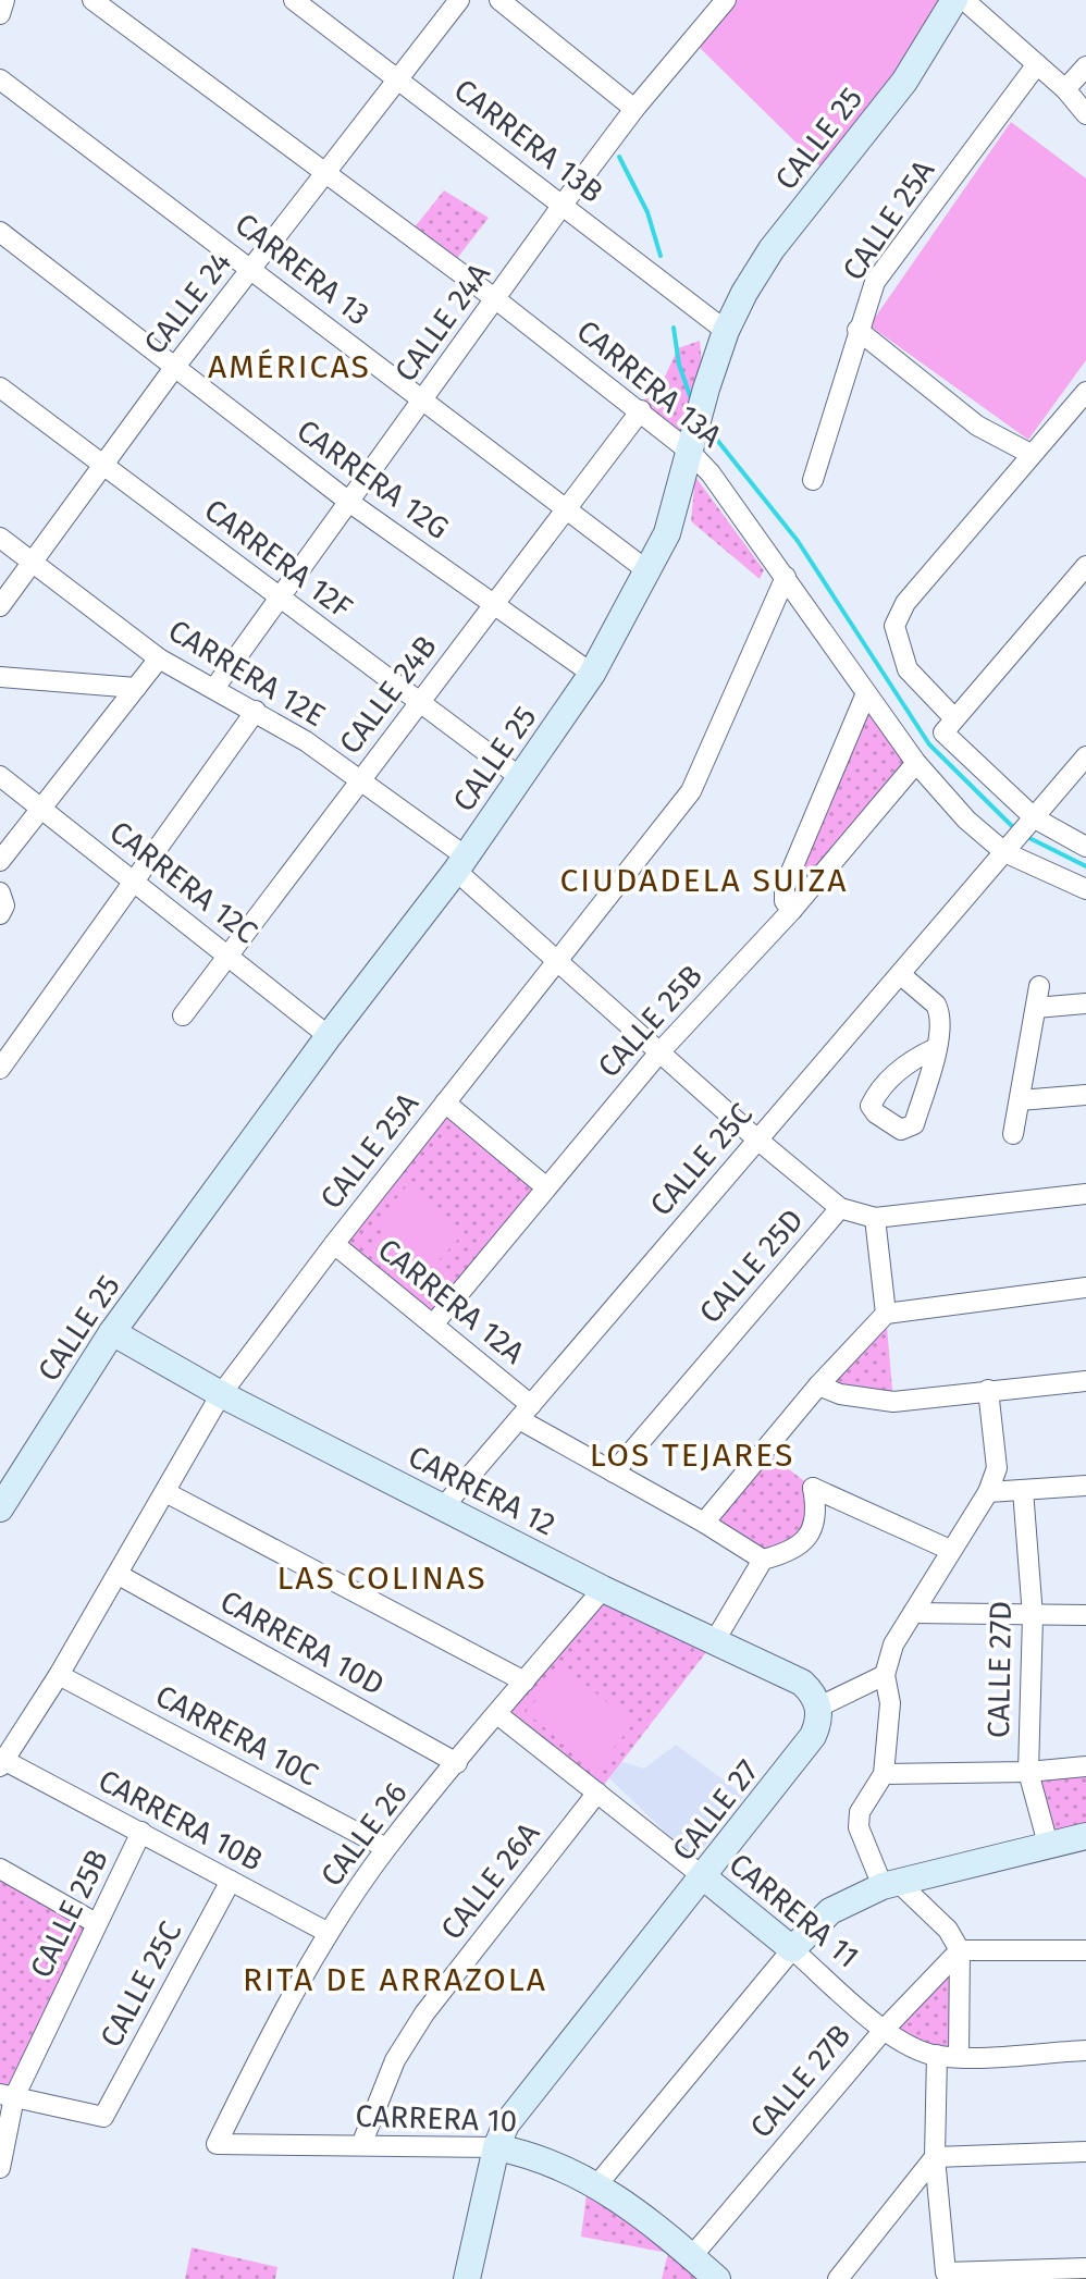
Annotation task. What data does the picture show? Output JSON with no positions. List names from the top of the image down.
{
  "streets": {
    "street": [
      "CALLE 25",
      "CARRERA 13B",
      "CALLE 25A",
      "CARRERA 13",
      "CALLE 24",
      "CALLE 24A",
      "CARRERA 13A",
      "CARRERA 12G",
      "CARRERA 12F",
      "CARRERA 12E",
      "CALLE 24B",
      "CARRERA 12C",
      "CALLE 25B",
      "CALLE 25C",
      "CALLE 25D",
      "CARRERA 12A",
      "CARRERA 12",
      "CARRERA 10D",
      "CALLE 27D",
      "CARRERA 10C",
      "CALLE 27",
      "CARRERA 10B",
      "CALLE 26",
      "CALLE 26A",
      "CARRERA 11",
      "CALLE 27B",
      "CARRERA 10"
    ]
  },
  "crossings": [
    ["CALLE 25", "CARRERA 13B"],
    ["CALLE 25", "CARRERA 13"],
    ["CALLE 25", "CARRERA 13A"],
    ["CALLE 25", "CARRERA 12G"],
    ["CALLE 25", "CARRERA 12F"],
    ["CALLE 25", "CARRERA 12E"],
    ["CALLE 25", "CARRERA 12C"],
    ["CALLE 25", "CARRERA 12"],
    ["CARRERA 13B", "CALLE 24"],
    ["CARRERA 13B", "CALLE 24A"],
    ["CALLE 25A", "CARRERA 13A"],
    ["CALLE 25A", "CARRERA 12E"],
    ["CALLE 25A", "CARRERA 12A"],
    ["CALLE 25A", "CARRERA 12"],
    ["CALLE 25A", "CARRERA 10D"],
    ["CALLE 25A", "CARRERA 10C"],
    ["CALLE 25A", "CARRERA 10B"],
    ["CARRERA 13", "CALLE 24"],
    ["CARRERA 13", "CALLE 24A"],
    ["CARRERA 13", "CALLE 24B"],
    ["CALLE 24", "CARRERA 13A"],
    ["CALLE 24", "CARRERA 12G"],
    ["CALLE 24", "CARRERA 12F"],
    ["CALLE 24", "CARRERA 12E"],
    ["CALLE 24A", "CARRERA 13A"],
    ["CALLE 24A", "CARRERA 12G"],
    ["CALLE 24A", "CARRERA 12F"],
    ["CALLE 24A", "CARRERA 12E"],
    ["CARRERA 13A", "CALLE 24B"],
    ["CARRERA 13A", "CALLE 25B"],
    ["CARRERA 13A", "CALLE 25C"],
    ["CARRERA 12G", "CALLE 24B"],
    ["CARRERA 12F", "CALLE 24B"],
    ["CARRERA 12E", "CALLE 24B"],
    ["CARRERA 12E", "CALLE 25B"],
    ["CARRERA 12E", "CALLE 25C"],
    ["CARRERA 12E", "CALLE 25D"],
    ["CALLE 24B", "CARRERA 12C"],
    ["CALLE 25B", "CALLE 25C"],
    ["CALLE 25B", "CARRERA 12A"],
    ["CALLE 25B", "CARRERA 10B"],
    ["CALLE 25C", "CARRERA 12A"],
    ["CALLE 25C", "CARRERA 12"],
    ["CALLE 25C", "CARRERA 10B"],
    ["CARRERA 12", "CALLE 27"],
    ["CARRERA 12", "CALLE 26"],
    ["CARRERA 10D", "CALLE 26"],
    ["CARRERA 10C", "CALLE 26"],
    ["CALLE 27", "CARRERA 11"],
    ["CALLE 27", "CARRERA 10"],
    ["CARRERA 10B", "CALLE 26"],
    ["CALLE 26", "CARRERA 11"],
    ["CALLE 26", "CARRERA 10"],
    ["CALLE 26A", "CARRERA 11"],
    ["CALLE 26A", "CARRERA 10"],
    ["CARRERA 11", "CALLE 27B"],
    ["CALLE 27B", "CARRERA 10"]
  ],
  "districts": [
    "AMÉRICAS",
    "CIUDADELA SUIZA",
    "LOS TEJARES",
    "LAS COLINAS",
    "RITA DE ARRAZOLA"
  ]
}
